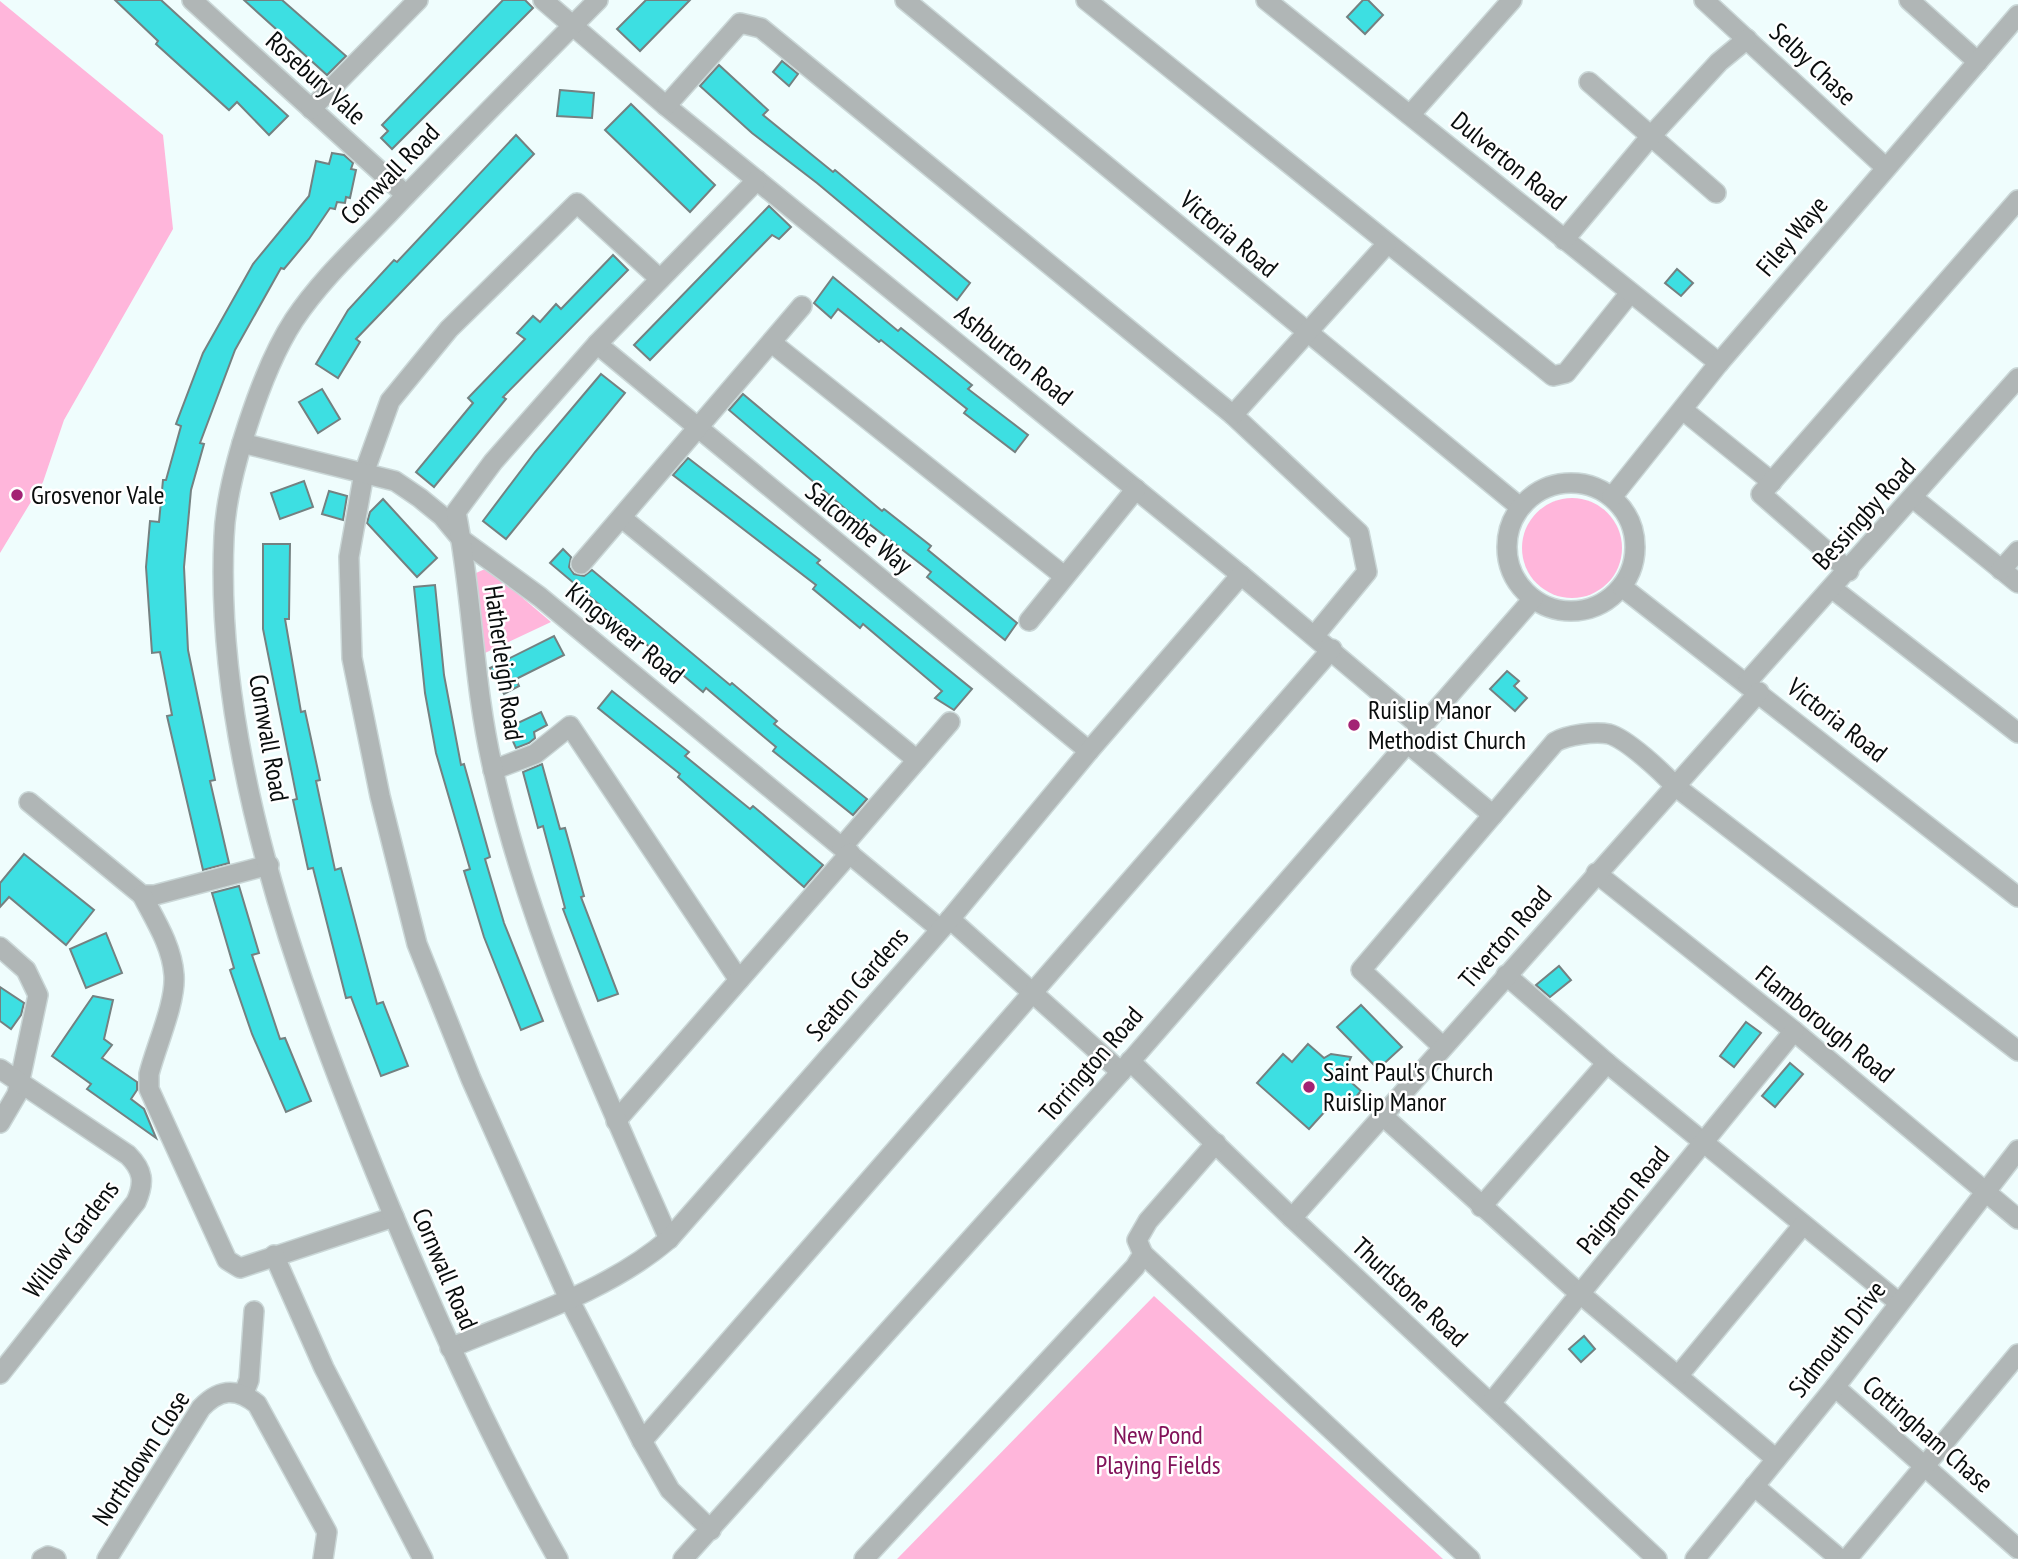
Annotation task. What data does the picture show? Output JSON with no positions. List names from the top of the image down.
{
  "streets": {
    "street": [
      "Selby Chase",
      "Rosebury Vale",
      "Dulverton Road",
      "Cornwall Road",
      "Victoria Road",
      "Filey Waye",
      "Ashburton Road",
      "Bessingby Road",
      "Salcombe Way",
      "Kingswear Road",
      "Hatherleigh Road",
      "Tiverton Road",
      "Seaton Gardens",
      "Flamborough Road",
      "Torrington Road",
      "Paignton Road",
      "Willow Gardens",
      "Thurlstone Road",
      "Sidmouth Drive",
      "Cottingham Chase",
      "Northdown Close"
    ]
  },
  "crossings": [
    ["Selby Chase", "Filey Waye"],
    ["Rosebury Vale", "Cornwall Road"],
    ["Dulverton Road", "Filey Waye"],
    ["Cornwall Road", "Ashburton Road"],
    ["Cornwall Road", "Kingswear Road"],
    ["Cornwall Road", "Seaton Gardens"],
    ["Victoria Road", "Filey Waye"],
    ["Victoria Road", "Bessingby Road"],
    ["Victoria Road", "Tiverton Road"],
    ["Victoria Road", "Torrington Road"],
    ["Filey Waye", "Torrington Road"],
    ["Ashburton Road", "Hatherleigh Road"],
    ["Ashburton Road", "Seaton Gardens"],
    ["Ashburton Road", "Torrington Road"],
    ["Bessingby Road", "Tiverton Road"],
    ["Salcombe Way", "Hatherleigh Road"],
    ["Salcombe Way", "Seaton Gardens"],
    ["Kingswear Road", "Hatherleigh Road"],
    ["Kingswear Road", "Seaton Gardens"],
    ["Kingswear Road", "Thurlstone Road"],
    ["Hatherleigh Road", "Seaton Gardens"],
    ["Tiverton Road", "Flamborough Road"],
    ["Tiverton Road", "Thurlstone Road"],
    ["Flamborough Road", "Paignton Road"],
    ["Flamborough Road", "Sidmouth Drive"],
    ["Torrington Road", "Thurlstone Road"],
    ["Paignton Road", "Thurlstone Road"],
    ["Sidmouth Drive", "Cottingham Chase"]
  ],
  "parks": ["New Pond Playing Fields"],
  "places": ["Grosvenor Vale", "Ruislip Manor Methodist Church", "Saint Paul's Church Ruislip Manor"]
}
